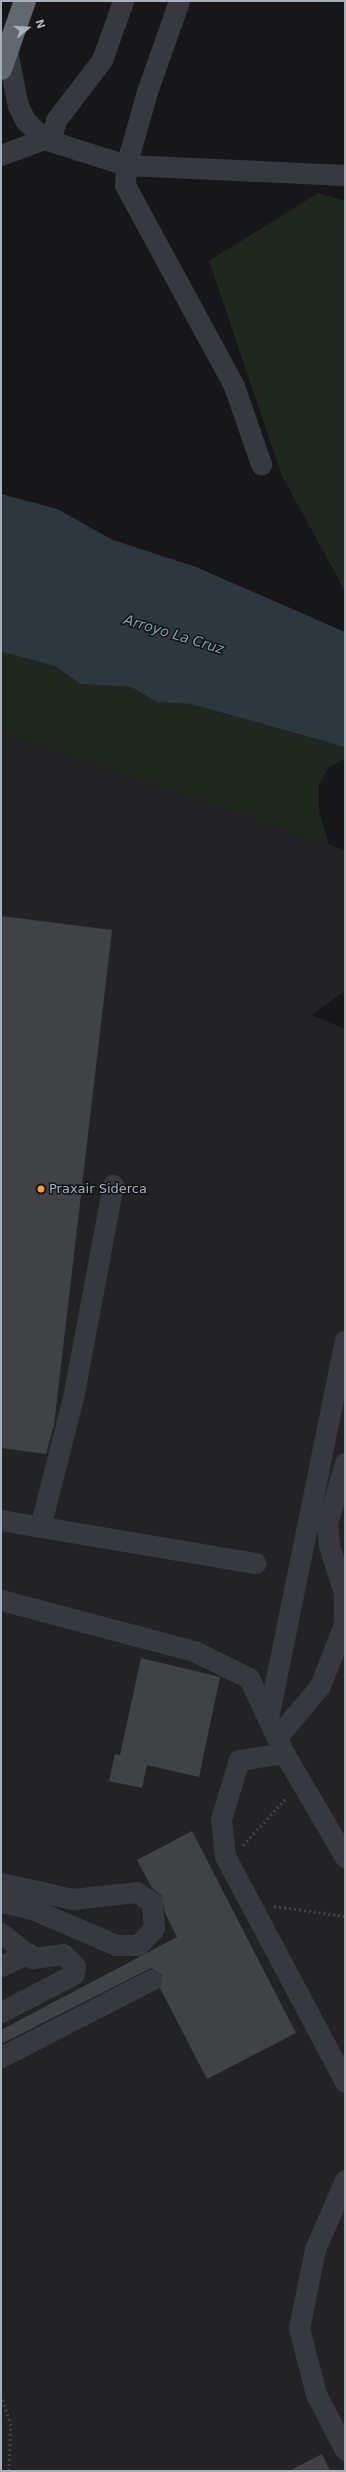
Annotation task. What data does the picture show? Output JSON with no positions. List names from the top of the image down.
{
  "water": ["Arroyo La Cruz"],
  "places": ["Praxair Siderca"],
  "north": "right"
}
